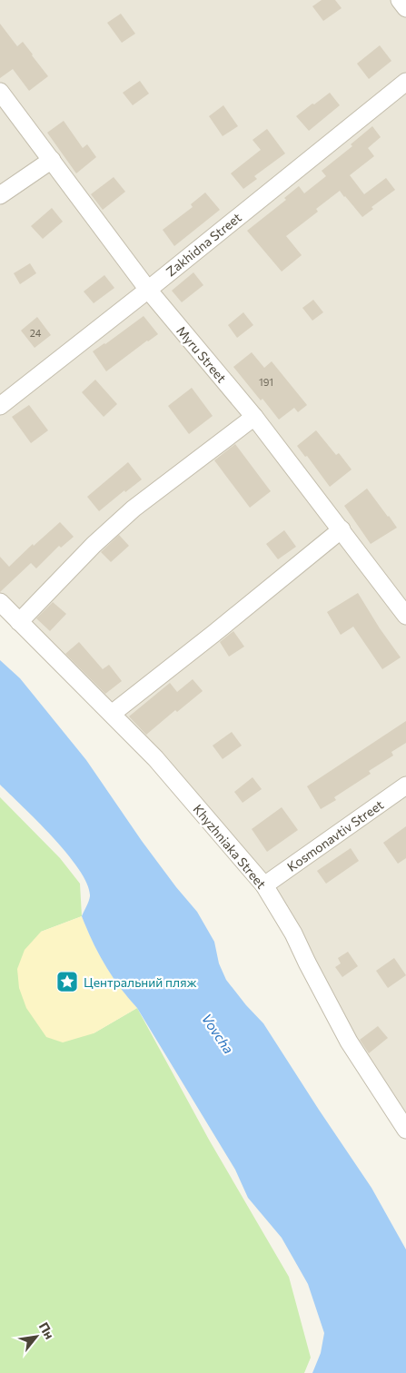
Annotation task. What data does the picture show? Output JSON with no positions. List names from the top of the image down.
{
  "streets": {
    "street": [
      "Zakhidna Street",
      "Myru Street",
      "Kosmonavtiv Street",
      "Khyzhniaka Street"
    ]
  },
  "crossings": [
    ["Zakhidna Street", "Myru Street"],
    ["Kosmonavtiv Street", "Khyzhniaka Street"]
  ],
  "water": ["Vovcha"],
  "places": {
    "place": ["Центральний пляж"]
  },
  "house_numbers": ["24", "191"],
  "north": "top right"
}
